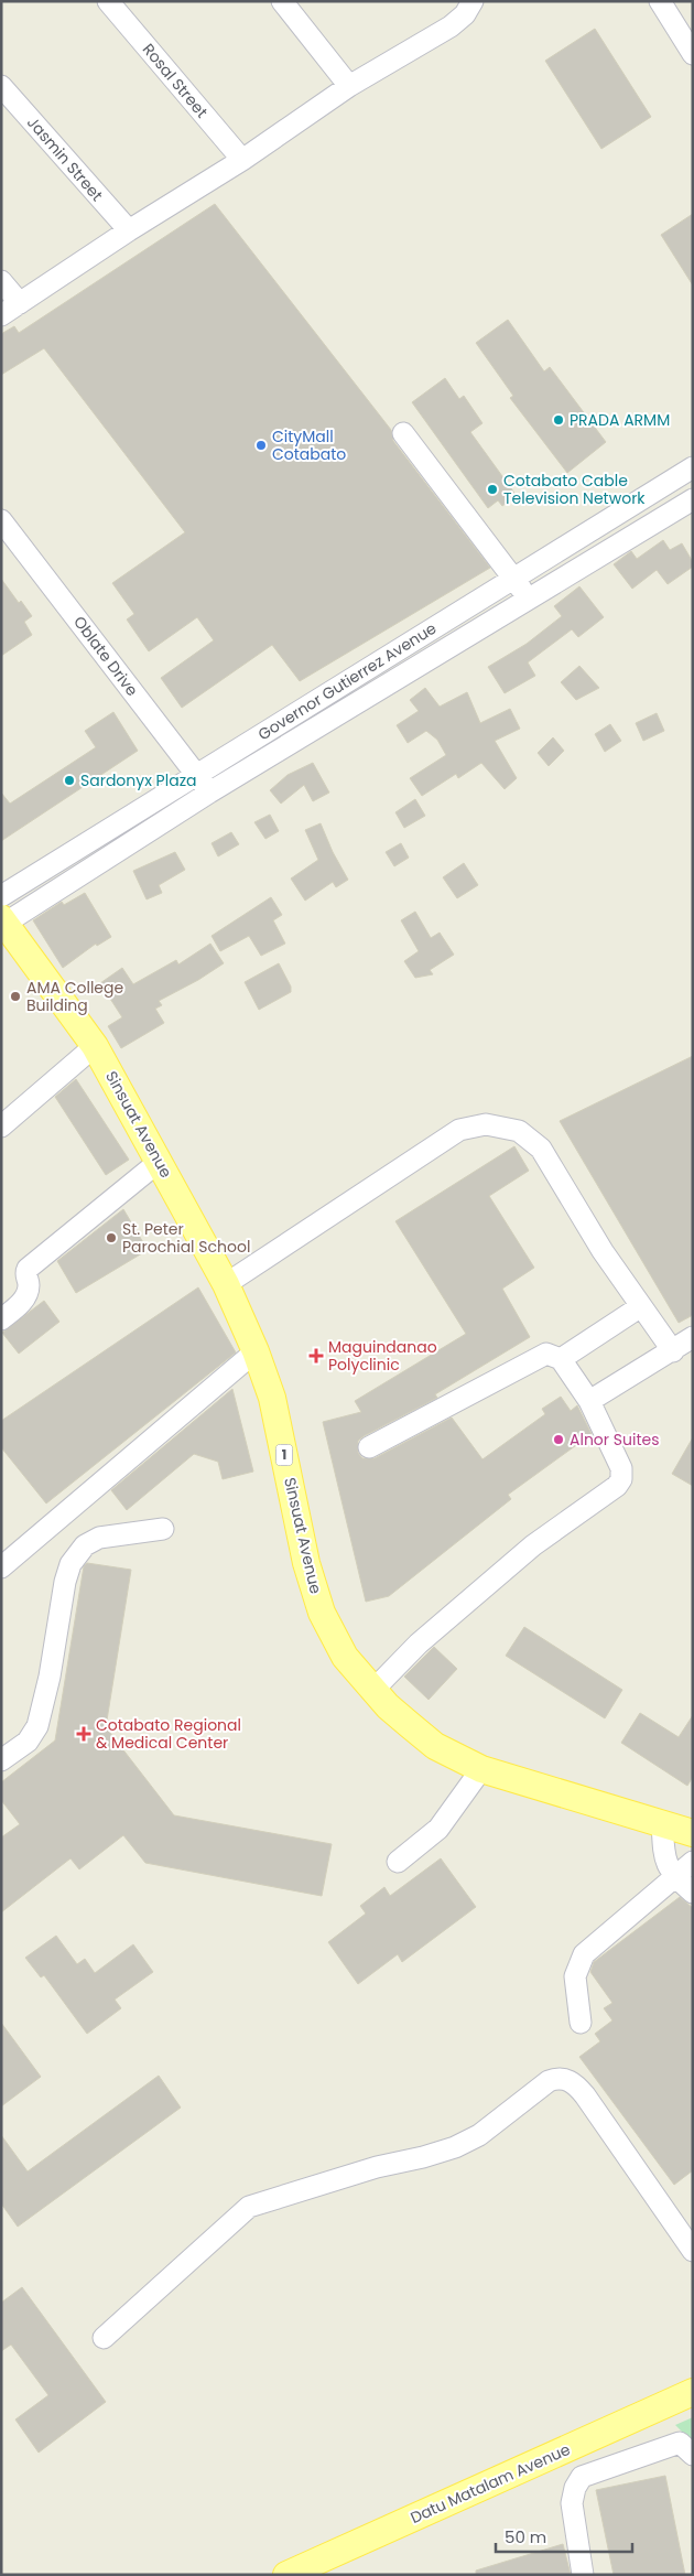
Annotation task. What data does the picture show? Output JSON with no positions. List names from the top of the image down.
{
  "streets": {
    "main road": ["Sinsuat Avenue", "1", "Datu Matalam Avenue"],
    "street": [
      "Rosal Street",
      "Jasmin Street",
      "Oblate Drive",
      "Governor Gutierrez Avenue"
    ]
  },
  "crossings": [
    ["Oblate Drive", "Governor Gutierrez Avenue"],
    ["Governor Gutierrez Avenue", "Sinsuat Avenue"]
  ],
  "places": {
    "other": [
      "PRADA ARMM",
      "CityMall Cotabato",
      "Cotabato Cable Television Network",
      "Sardonyx Plaza",
      "AMA College Building",
      "St. Peter Parochial School",
      "Alnor Suites"
    ],
    "health": ["Maguindanao Polyclinic", "Cotabato Regional & Medical Center"]
  },
  "scale_bar": "50 m"
}
